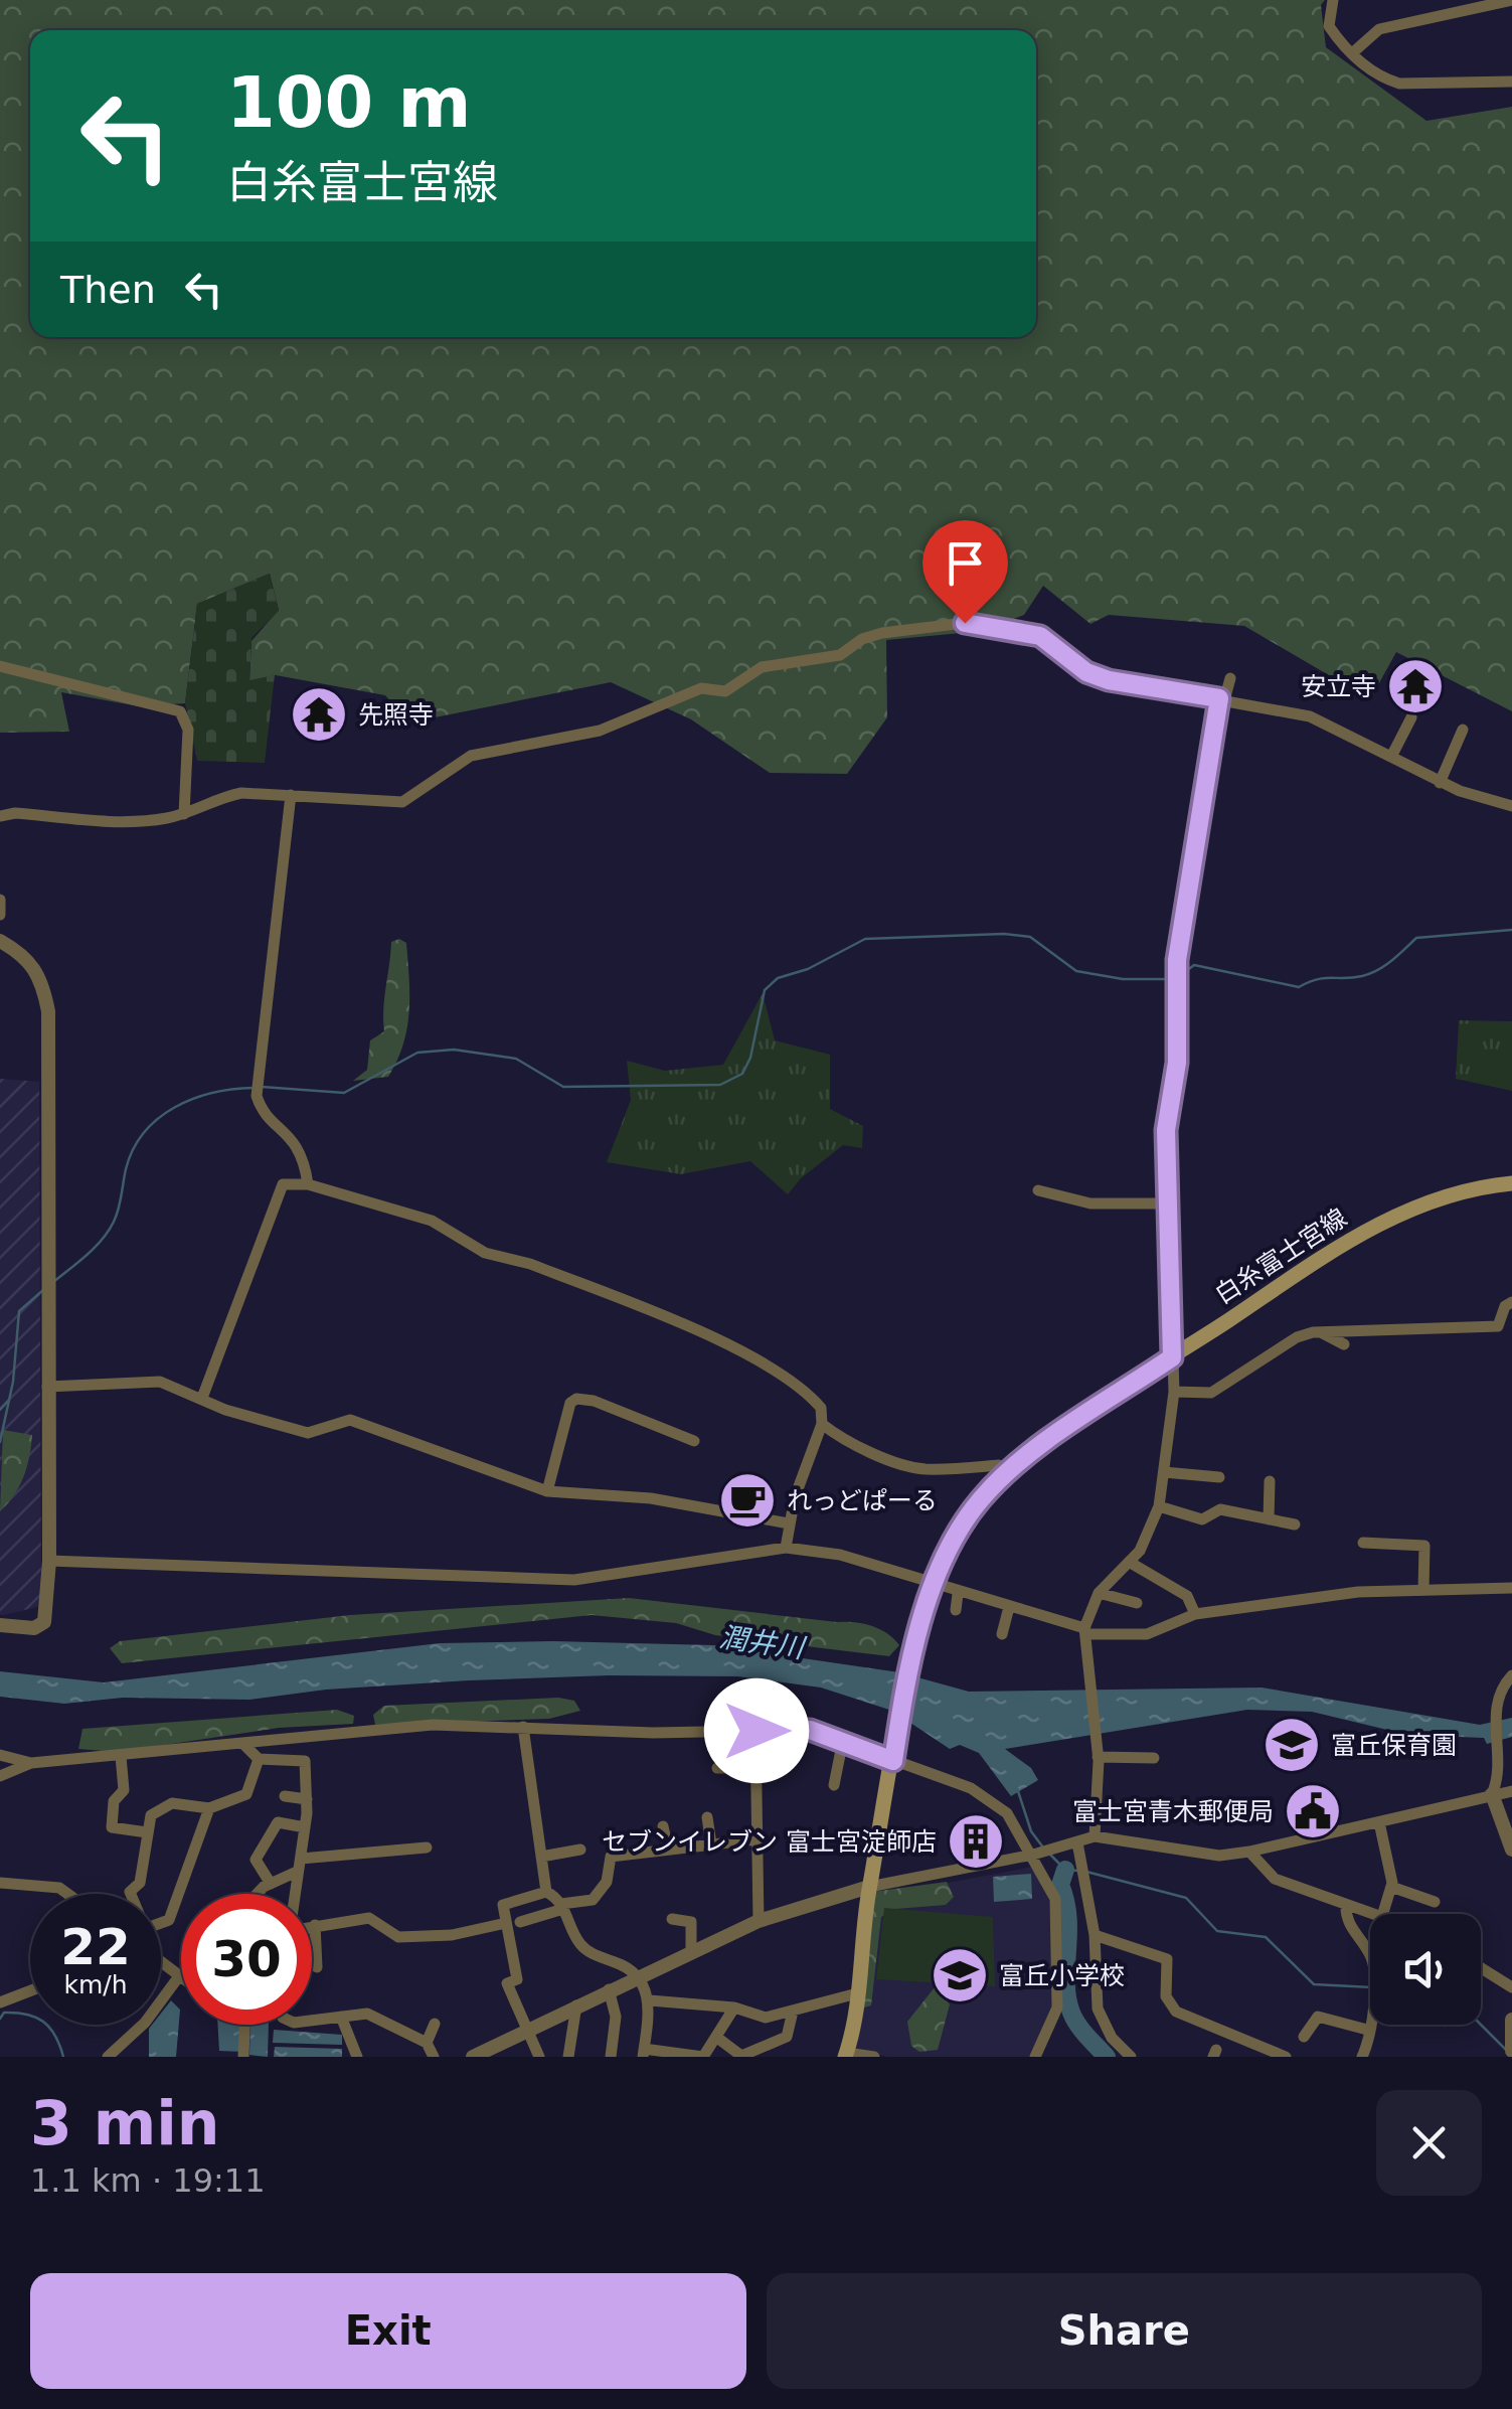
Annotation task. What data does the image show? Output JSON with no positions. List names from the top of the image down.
{
  "streets": {
    "main road": ["白糸富士宮線"]
  },
  "water": ["潤井川"],
  "places": {
    "temple": ["安立寺", "先照寺"],
    "cafe": ["れっどぱーる"],
    "school or university": ["富丘保育園", "富丘小学校"],
    "public building": ["富士宮青木郵便局"],
    "building": ["セブンイレブン 富士宮淀師店"]
  },
  "page": {
    "turn": ["100 m", "白糸富士宮線"],
    "then": "Then",
    "speed": "22 km/h",
    "limit": "30",
    "heading": ["3 min", "1.1 km · 19:11"],
    "buttons": ["Exit", "Share"]
  }
}
